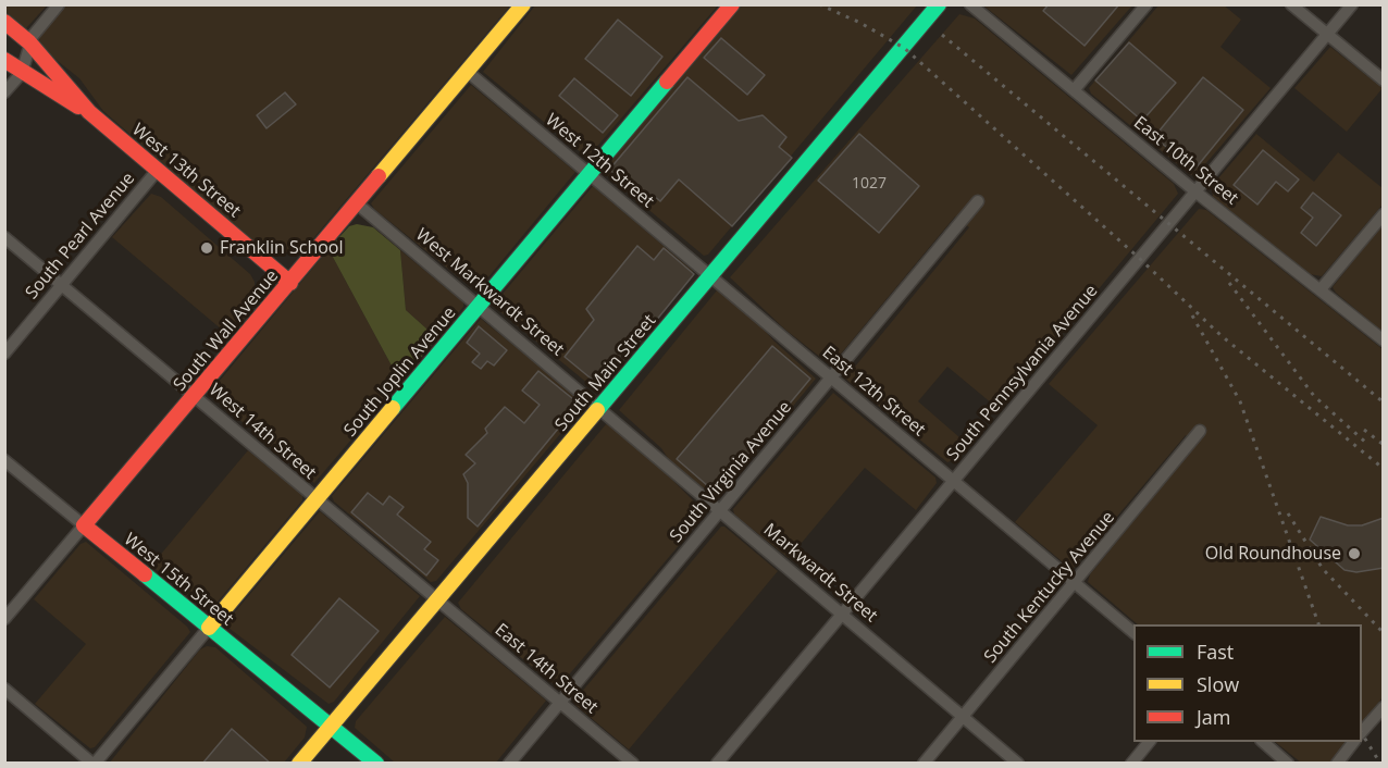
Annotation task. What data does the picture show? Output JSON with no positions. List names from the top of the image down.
{
  "streets": {
    "street": [
      "West 12th Street",
      "East 10th Street",
      "West 13th Street",
      "South Pearl Avenue",
      "West Markwardt Street",
      "South Wall Avenue",
      "South Joplin Avenue",
      "South Main Street",
      "South Pennsylvania Avenue",
      "East 12th Street",
      "West 14th Street",
      "South Virginia Avenue",
      "Markwardt Street",
      "West 15th Street",
      "South Kentucky Avenue",
      "East 14th Street"
    ]
  },
  "crossings": [
    ["West 12th Street", "South Wall Avenue"],
    ["West 12th Street", "South Joplin Avenue"],
    ["West 12th Street", "South Main Street"],
    ["West 12th Street", "East 12th Street"],
    ["East 10th Street", "South Pennsylvania Avenue"],
    ["West 13th Street", "South Pearl Avenue"],
    ["West 13th Street", "South Wall Avenue"],
    ["South Pearl Avenue", "West 14th Street"],
    ["West Markwardt Street", "South Wall Avenue"],
    ["West Markwardt Street", "South Joplin Avenue"],
    ["West Markwardt Street", "South Main Street"],
    ["West Markwardt Street", "Markwardt Street"],
    ["South Wall Avenue", "West 14th Street"],
    ["South Wall Avenue", "West 15th Street"],
    ["South Joplin Avenue", "West 14th Street"],
    ["South Joplin Avenue", "West 15th Street"],
    ["South Main Street", "East 12th Street"],
    ["South Main Street", "West 14th Street"],
    ["South Main Street", "Markwardt Street"],
    ["South Main Street", "West 15th Street"],
    ["South Main Street", "East 14th Street"],
    ["South Pennsylvania Avenue", "East 12th Street"],
    ["South Pennsylvania Avenue", "Markwardt Street"],
    ["East 12th Street", "South Virginia Avenue"],
    ["East 12th Street", "South Kentucky Avenue"],
    ["West 14th Street", "East 14th Street"],
    ["South Virginia Avenue", "Markwardt Street"],
    ["South Virginia Avenue", "East 14th Street"],
    ["Markwardt Street", "South Kentucky Avenue"]
  ],
  "places": ["Franklin School", "Old Roundhouse"],
  "house_numbers": ["1027"],
  "legend": ["Fast", "Slow", "Jam"]
}
